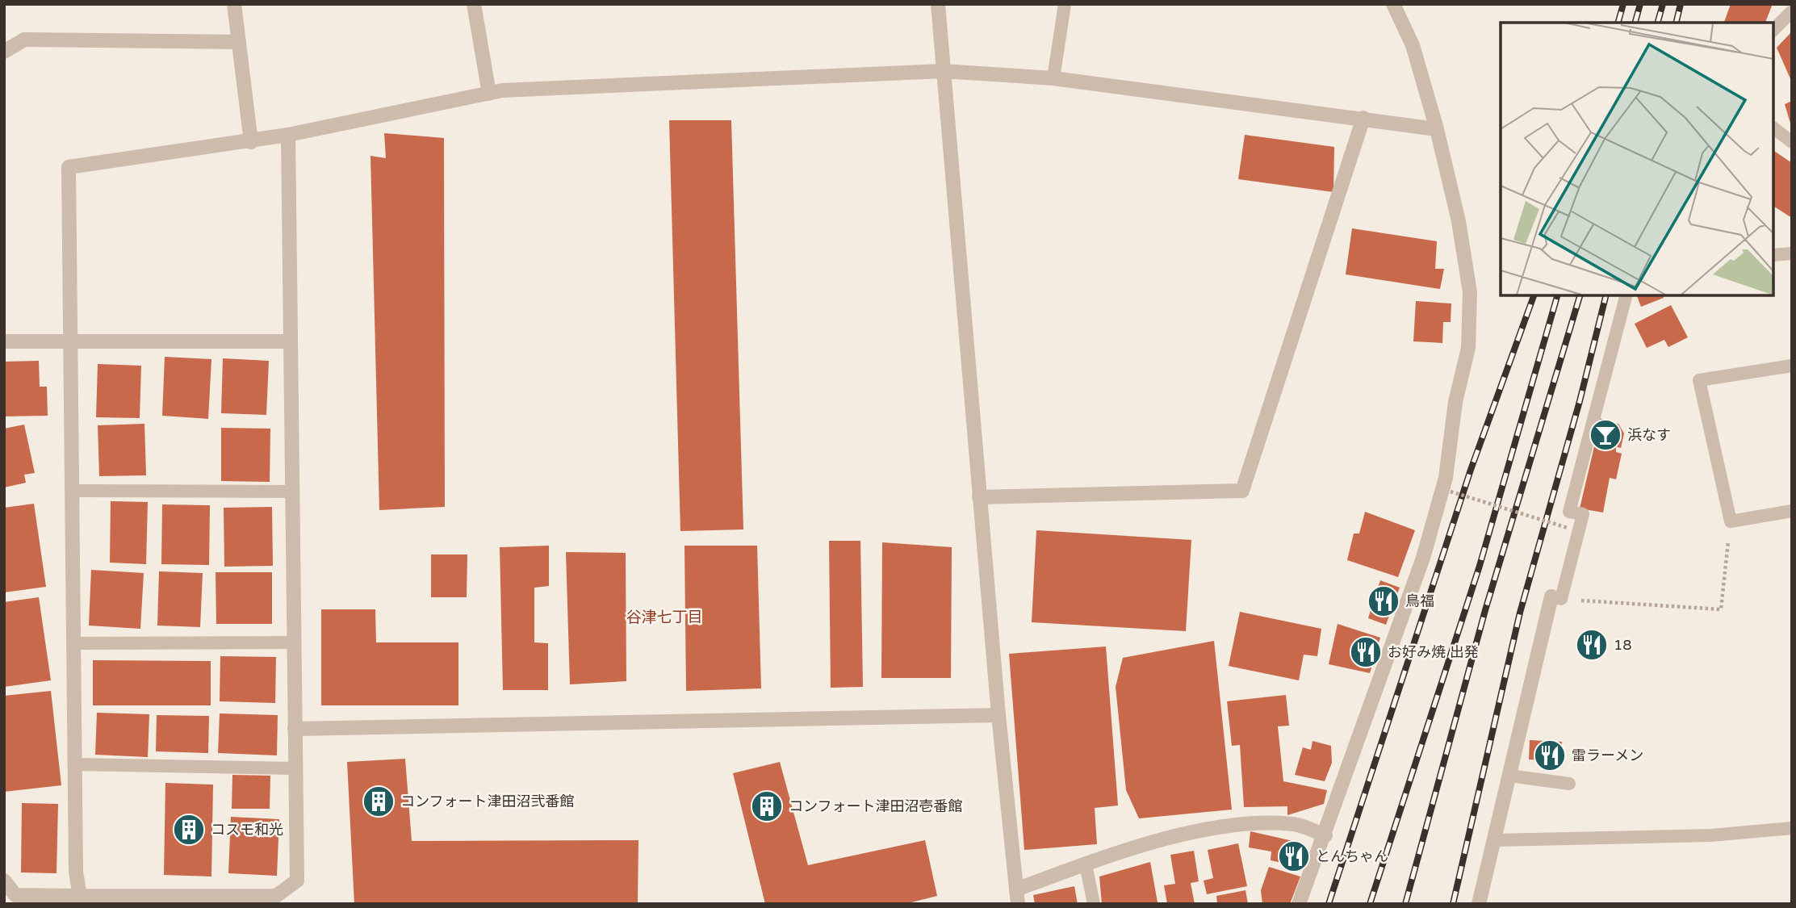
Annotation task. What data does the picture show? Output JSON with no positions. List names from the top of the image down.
{
  "districts": ["谷津七丁目"],
  "places": {
    "bar": ["浜なす"],
    "restaurant": [
      "鳥福",
      "18",
      "お好み焼 出発",
      "雷ラーメン",
      "とんちゃん"
    ],
    "building": ["コンフォート津田沼弐番館", "コンフォート津田沼壱番館", "コスモ和光"]
  }
}
